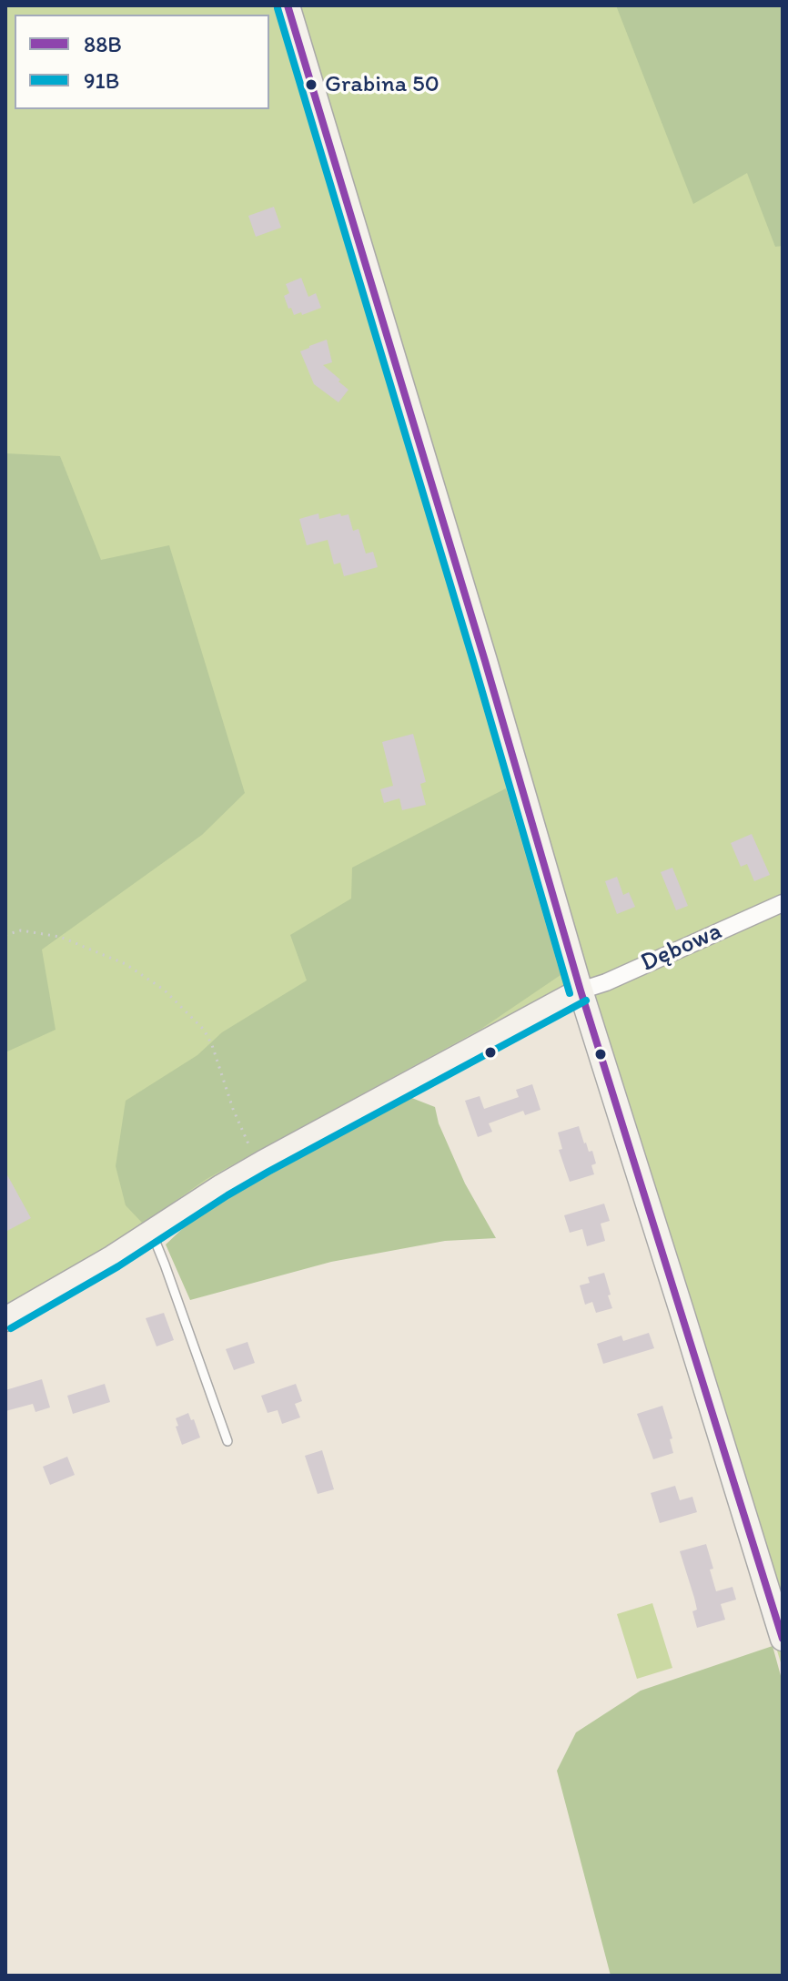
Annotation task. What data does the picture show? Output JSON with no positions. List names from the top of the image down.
{
  "streets": {
    "street": ["Dębowa"]
  },
  "places": ["Grabina 50"],
  "lines": ["transit line 88B", "transit line 91B"],
  "legend": ["88B", "91B"]
}
